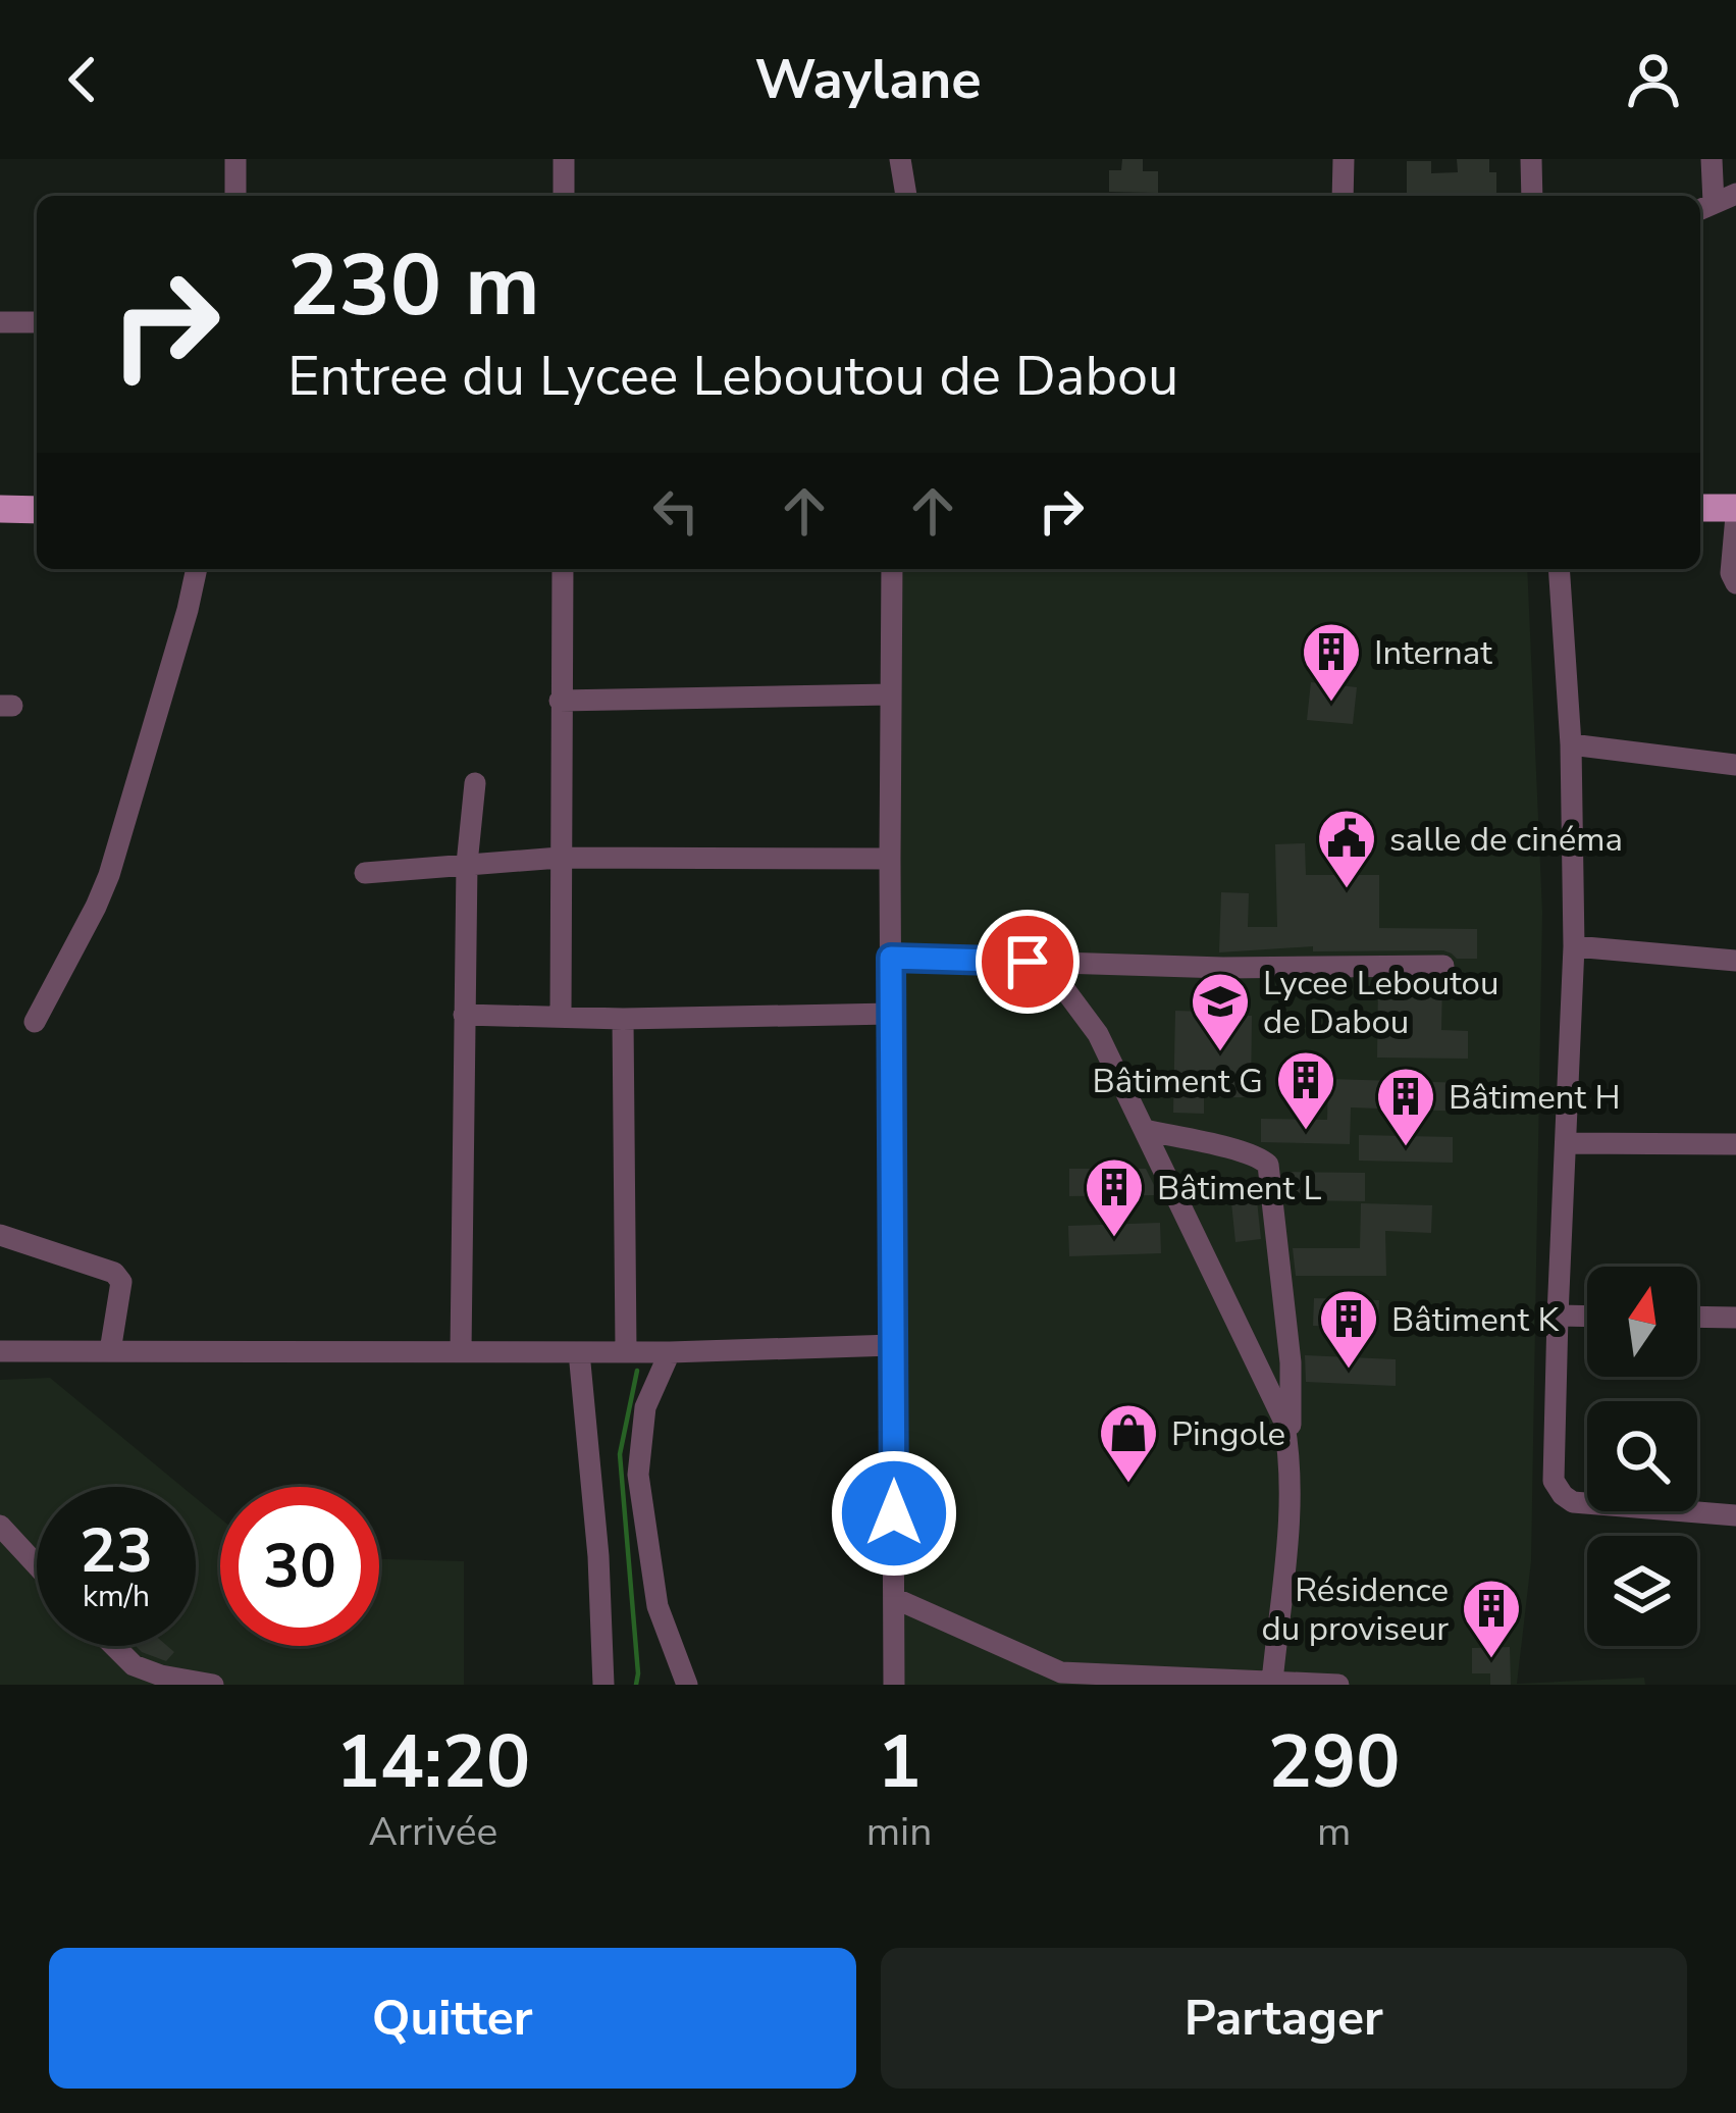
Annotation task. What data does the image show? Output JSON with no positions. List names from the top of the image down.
{
  "places": {
    "building": [
      "Internat",
      "Bâtiment G",
      "Bâtiment H",
      "Bâtiment L",
      "Bâtiment K",
      "Résidence du proviseur"
    ],
    "public building": ["salle de cinéma"],
    "school or university": ["Lycee Leboutou de Dabou"],
    "shop": ["Pingole"]
  },
  "north": "top",
  "page": {
    "header": "Waylane",
    "turn": ["230 m", "Entree du Lycee Leboutou de Dabou"],
    "speed": "23 km/h",
    "limit": "30",
    "eta": [
      "14:20",
      "Arrivée",
      "1",
      "min",
      "290",
      "m"
    ],
    "buttons": ["Quitter", "Partager"]
  }
}
